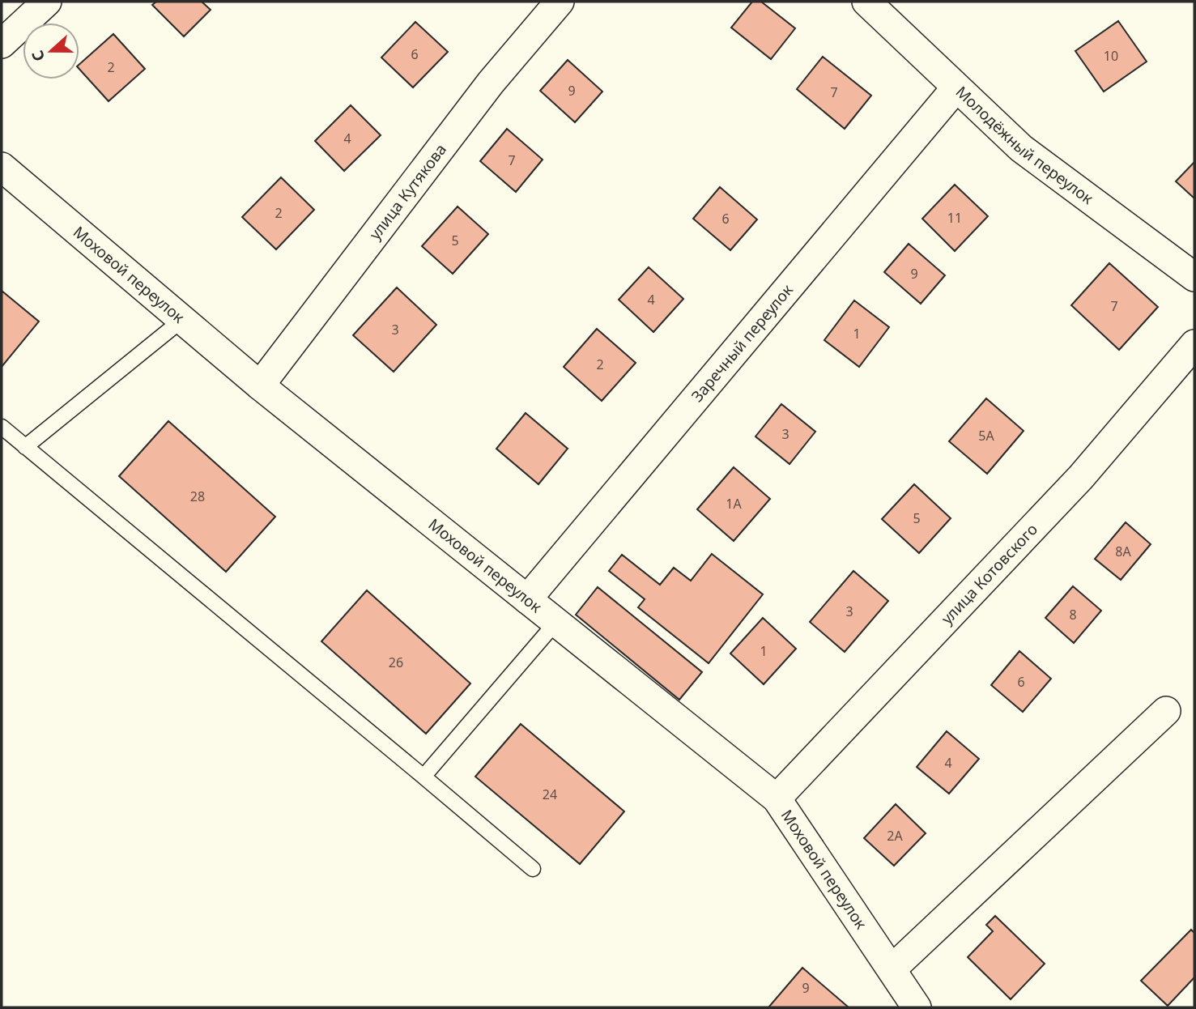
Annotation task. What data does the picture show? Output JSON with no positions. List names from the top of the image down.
{
  "streets": {
    "street": [
      "Молодёжный переулок",
      "улица Кутякова",
      "Моховой переулок",
      "Заречный переулок",
      "улица Котовского"
    ]
  },
  "crossings": [
    ["Молодёжный переулок", "Заречный переулок"],
    ["улица Кутякова", "Моховой переулок"],
    ["Моховой переулок", "Заречный переулок"],
    ["Моховой переулок", "улица Котовского"]
  ],
  "house_numbers": [
    "6",
    "10",
    "2",
    "9",
    "7",
    "4",
    "7",
    "2",
    "11",
    "6",
    "5",
    "9",
    "4",
    "7",
    "3",
    "1",
    "2",
    "3",
    "5А",
    "28",
    "1А",
    "5",
    "8А",
    "3",
    "8",
    "1",
    "26",
    "6",
    "4",
    "24",
    "2А",
    "9"
  ],
  "north": "left"
}
